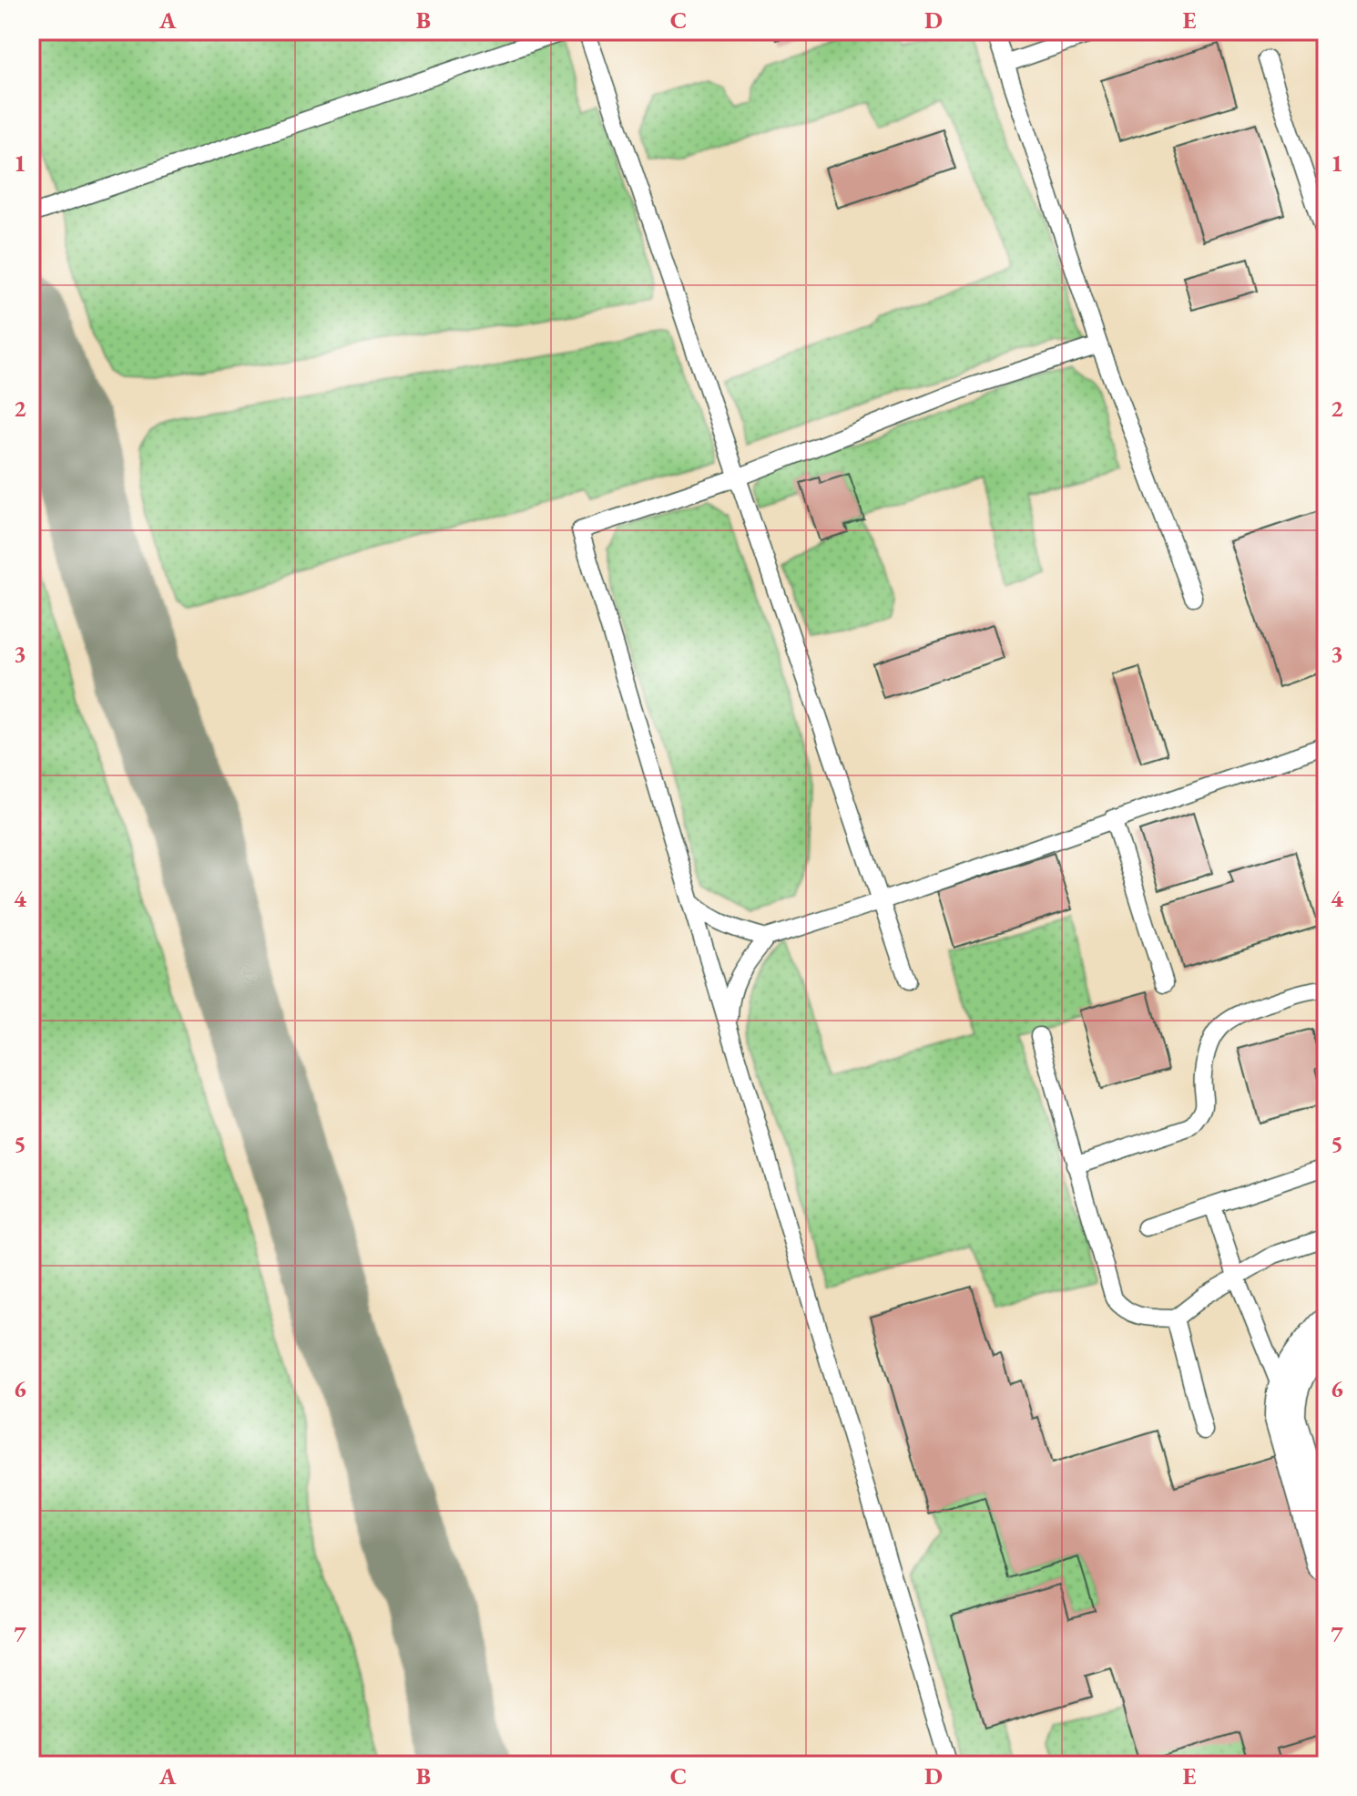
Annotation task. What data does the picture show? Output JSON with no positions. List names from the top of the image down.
{
  "grid": {
    "columns": [
      "A",
      "B",
      "C",
      "D",
      "E"
    ],
    "rows": [
      "1",
      "2",
      "3",
      "4",
      "5",
      "6",
      "7"
    ]
  }
}
